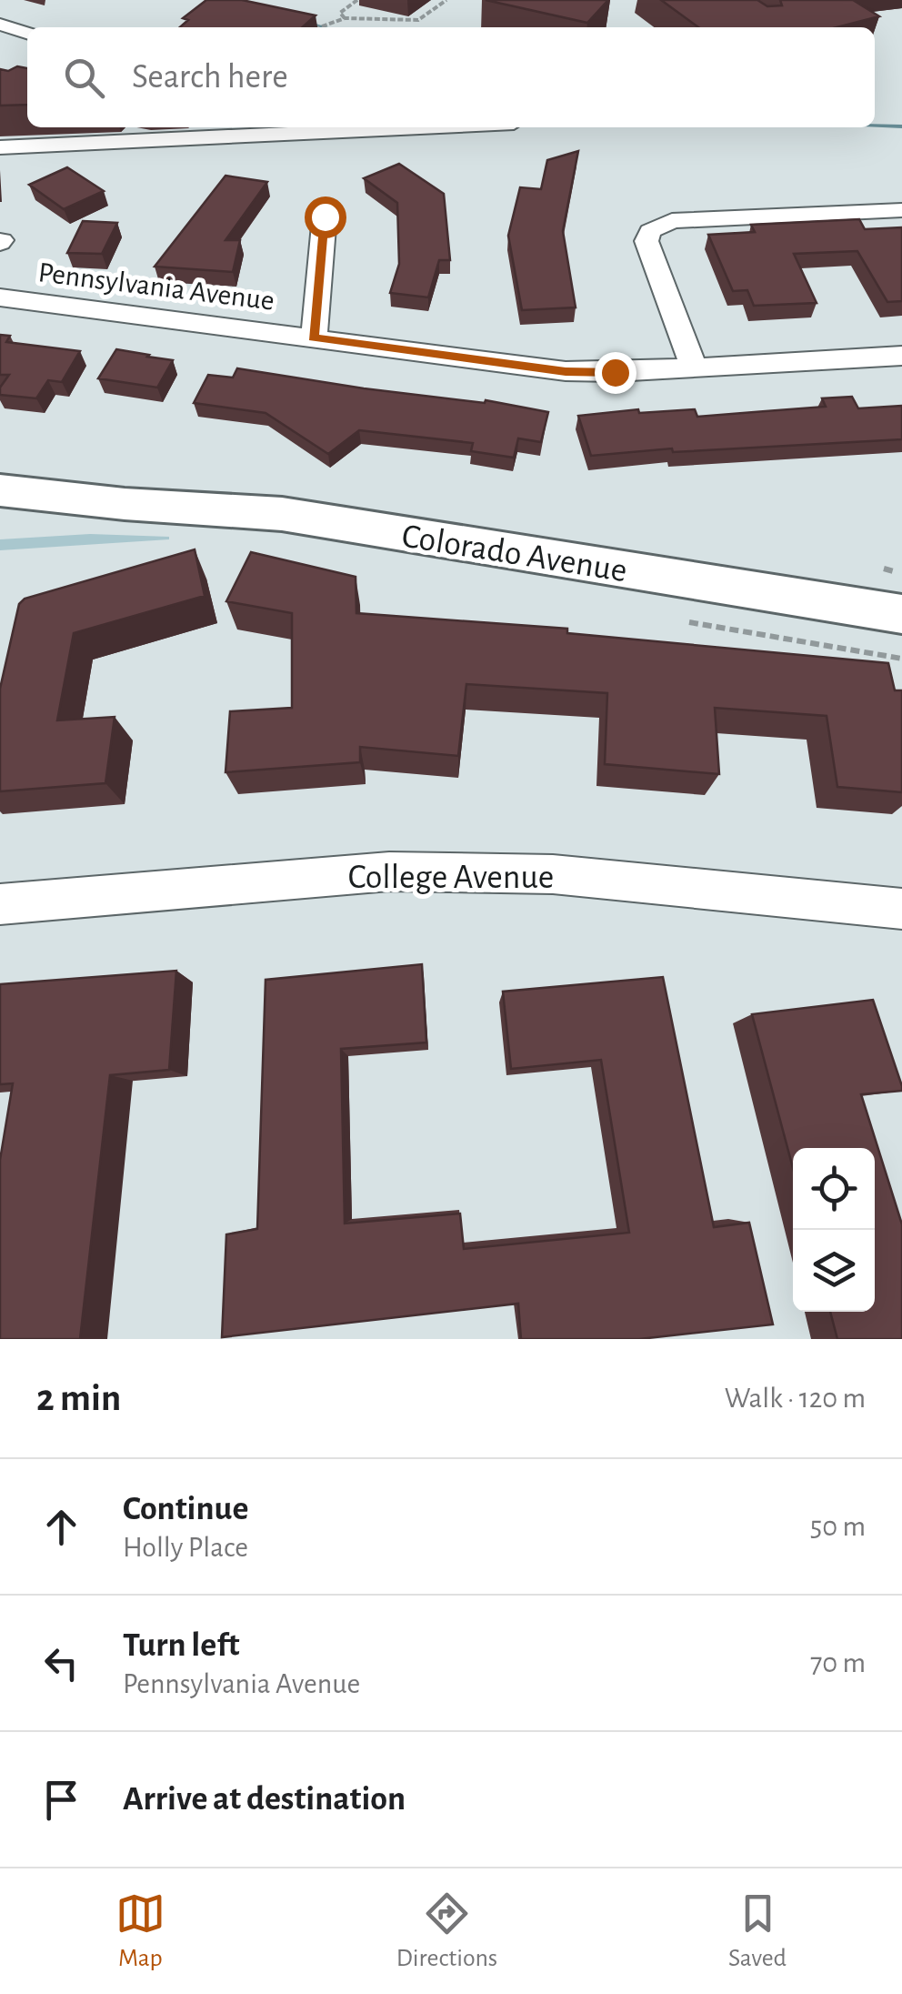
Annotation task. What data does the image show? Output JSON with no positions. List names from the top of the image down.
{
  "streets": {
    "main road": ["Colorado Avenue"],
    "street": ["Pennsylvania Avenue", "College Avenue"]
  },
  "page": {
    "search": "Search here",
    "heading": ["2 min", "Walk · 120 m"],
    "list": [
      ["Continue", "Holly Place", "50 m"],
      ["Turn left", "Pennsylvania Avenue", "70 m"],
      "Arrive at destination"
    ],
    "nav": ["Map", "Directions", "Saved"]
  }
}
